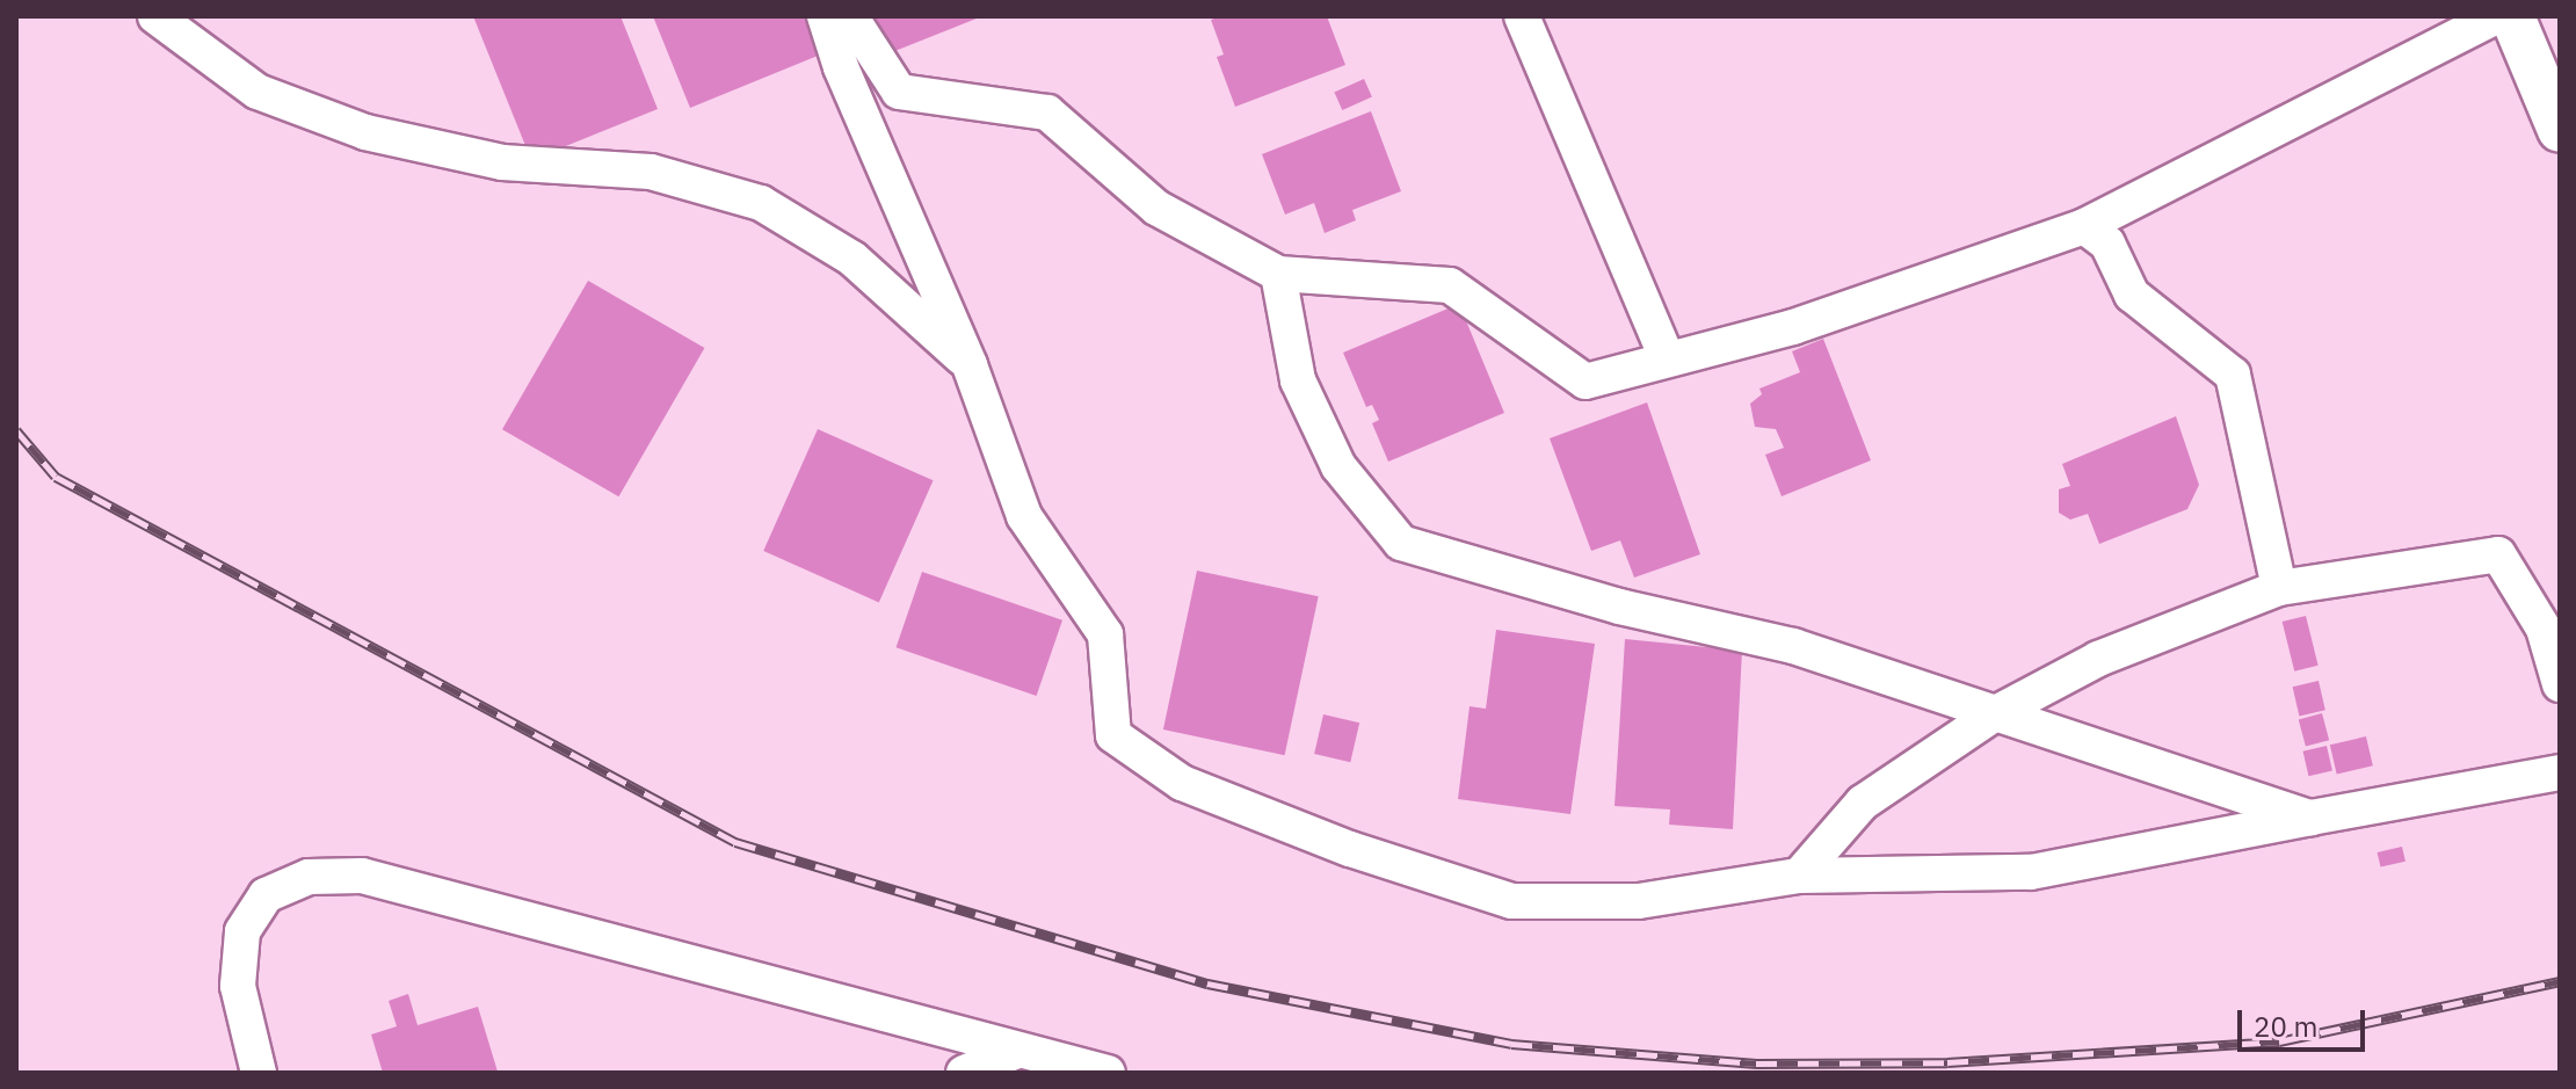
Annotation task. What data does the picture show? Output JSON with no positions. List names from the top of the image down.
{
  "scale_bar": "20 m"
}
